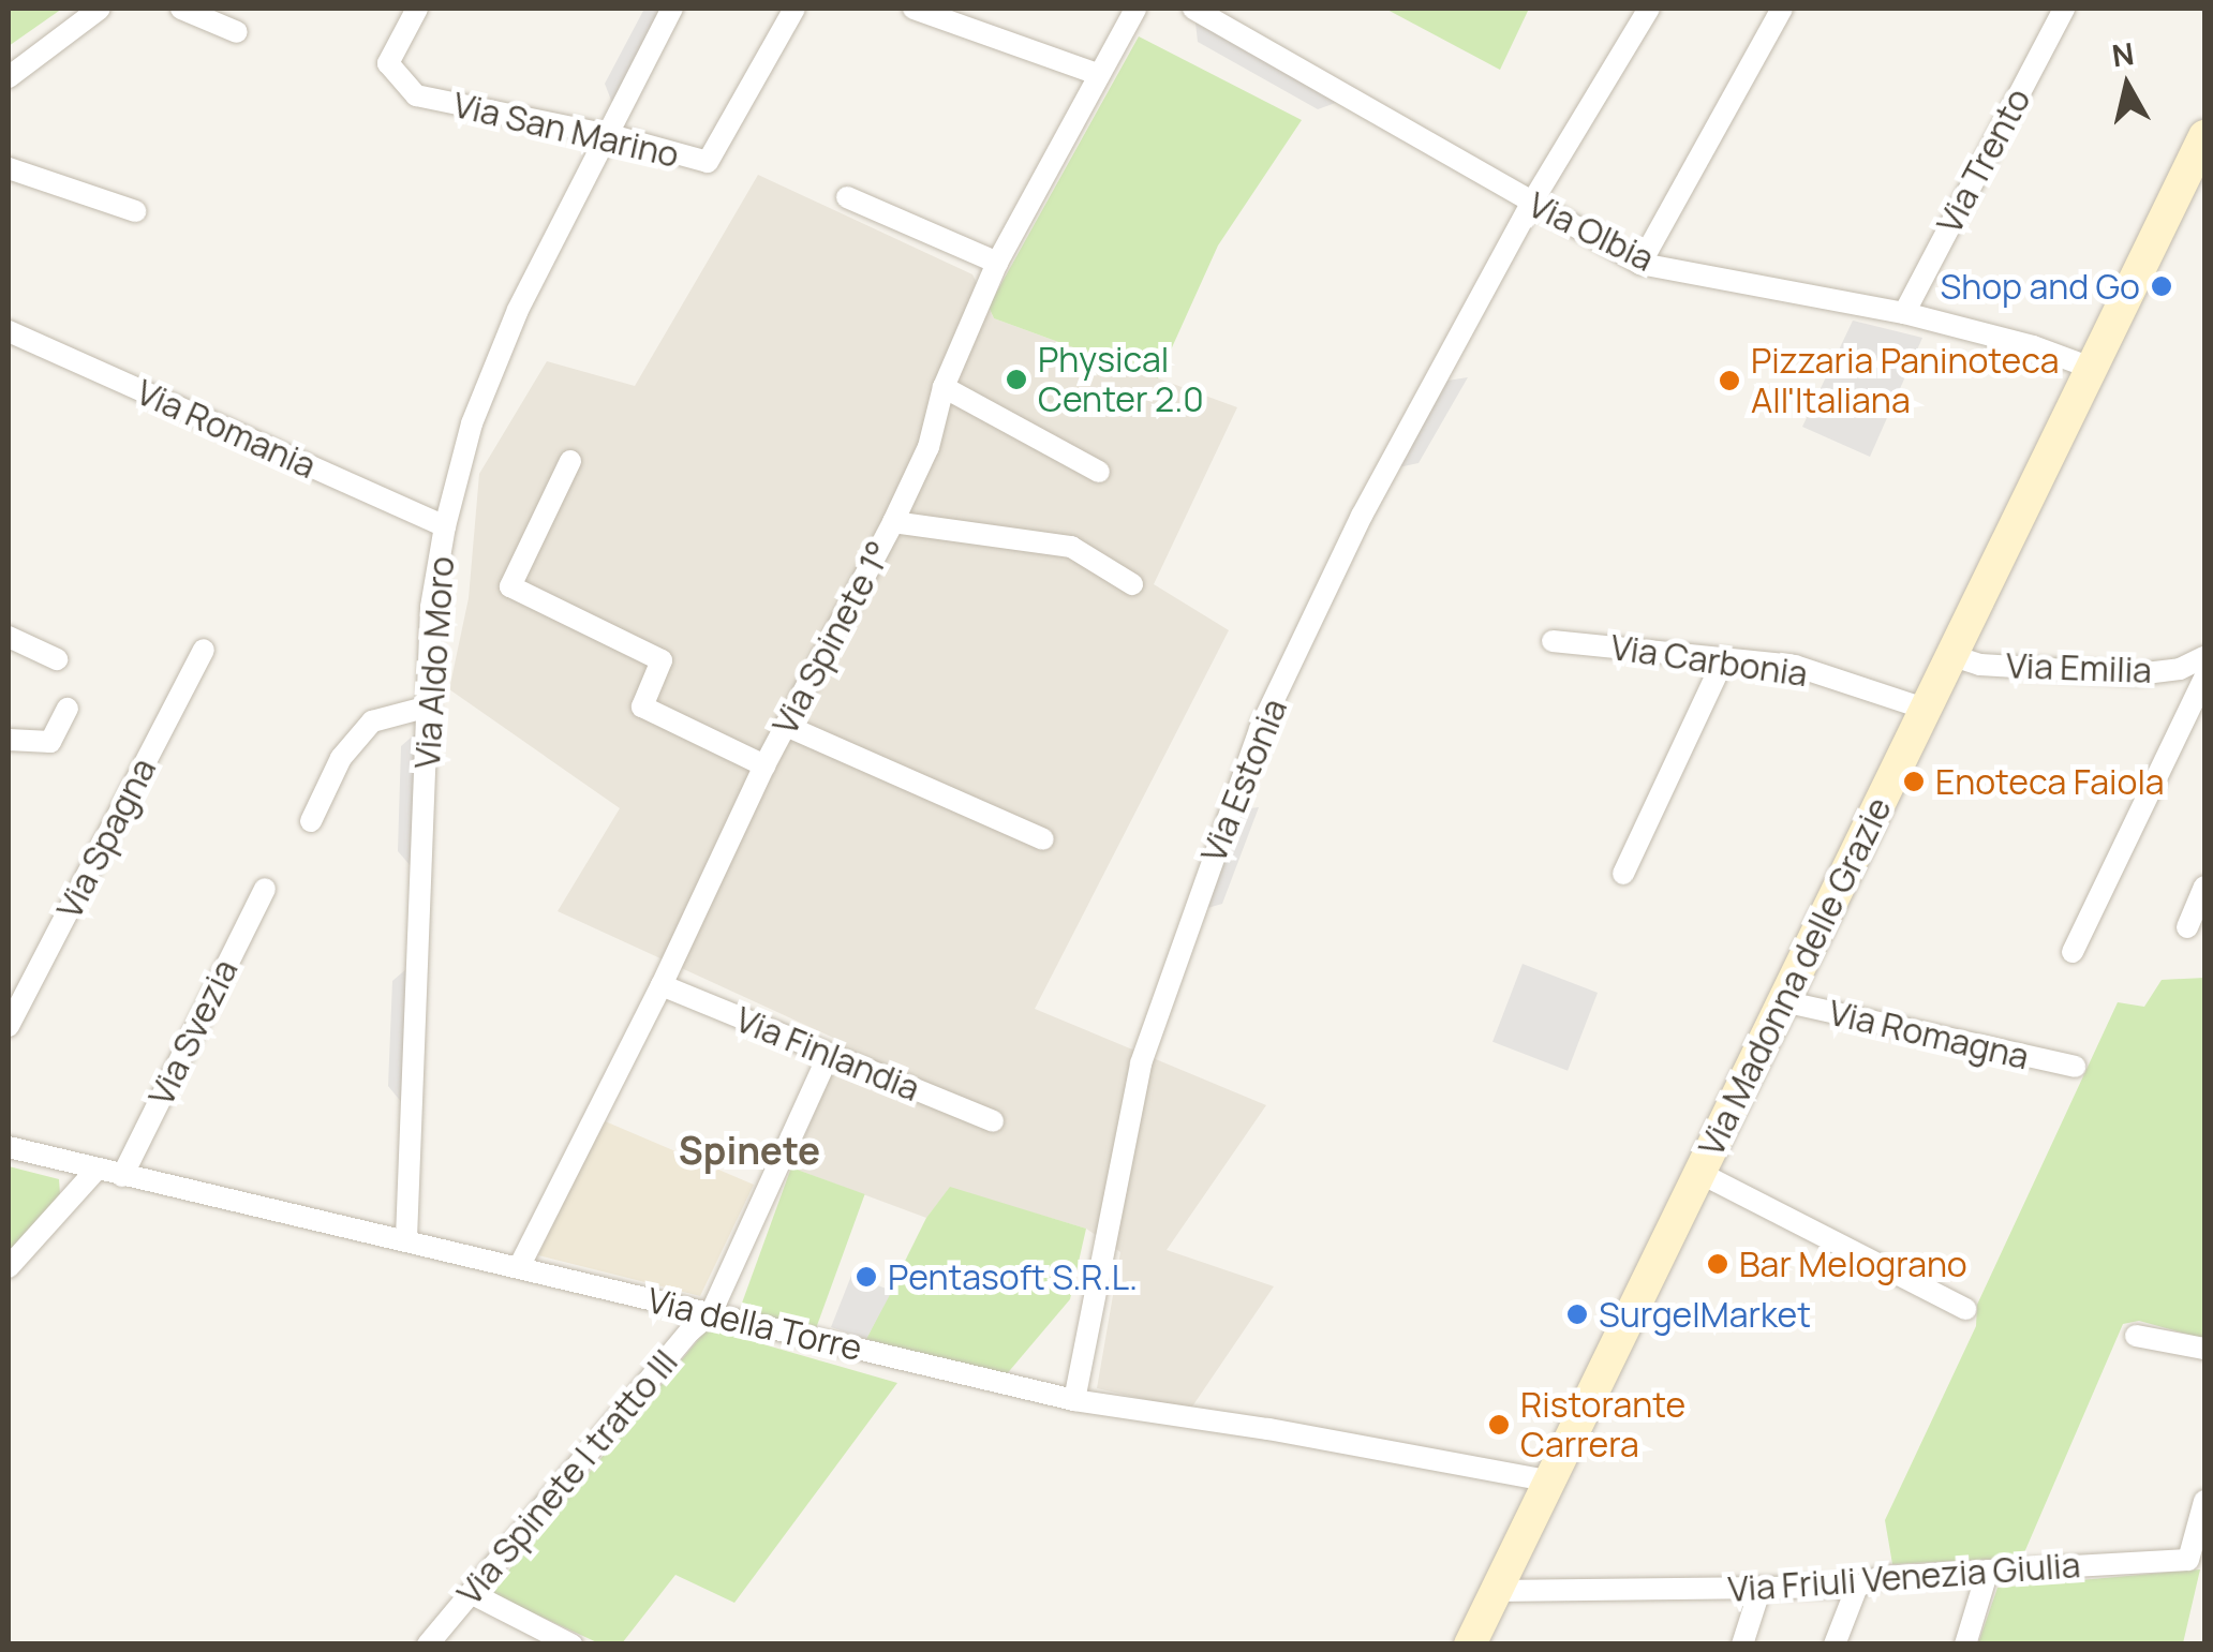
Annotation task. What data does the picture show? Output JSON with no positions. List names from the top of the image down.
{
  "streets": {
    "street": [
      "Via San Marino",
      "Via Trento",
      "Via Olbia",
      "Via Romania",
      "Via Spinete 1°",
      "Via Carbonia",
      "Via Aldo Moro",
      "Via Emilia",
      "Via Estonia",
      "Via Spagna",
      "Via Madonna delle Grazie",
      "Via Svezia",
      "Via Romagna",
      "Via Finlandia",
      "Via della Torre",
      "Via Spinete I tratto III",
      "Via Friuli Venezia Giulia"
    ]
  },
  "crossings": [
    ["Via San Marino", "Via Aldo Moro"],
    ["Via Trento", "Via Olbia"],
    ["Via Olbia", "Via Estonia"],
    ["Via Olbia", "Via Madonna delle Grazie"],
    ["Via Romania", "Via Aldo Moro"],
    ["Via Spinete 1°", "Via Finlandia"],
    ["Via Spinete 1°", "Via della Torre"],
    ["Via Carbonia", "Via Madonna delle Grazie"],
    ["Via Aldo Moro", "Via della Torre"],
    ["Via Emilia", "Via Madonna delle Grazie"],
    ["Via Estonia", "Via della Torre"],
    ["Via Madonna delle Grazie", "Via Romagna"],
    ["Via Madonna delle Grazie", "Via della Torre"],
    ["Via Madonna delle Grazie", "Via Friuli Venezia Giulia"],
    ["Via Svezia", "Via della Torre"],
    ["Via della Torre", "Via Spinete I tratto III"]
  ],
  "districts": ["Spinete"],
  "places": [
    "Shop and Go",
    "Physical Center 2.0",
    "Pizzaria Paninoteca All'Italiana",
    "Enoteca Faiola",
    "Bar Melograno",
    "Pentasoft S.R.L.",
    "SurgelMarket",
    "Ristorante Carrera"
  ],
  "north": "top"
}
